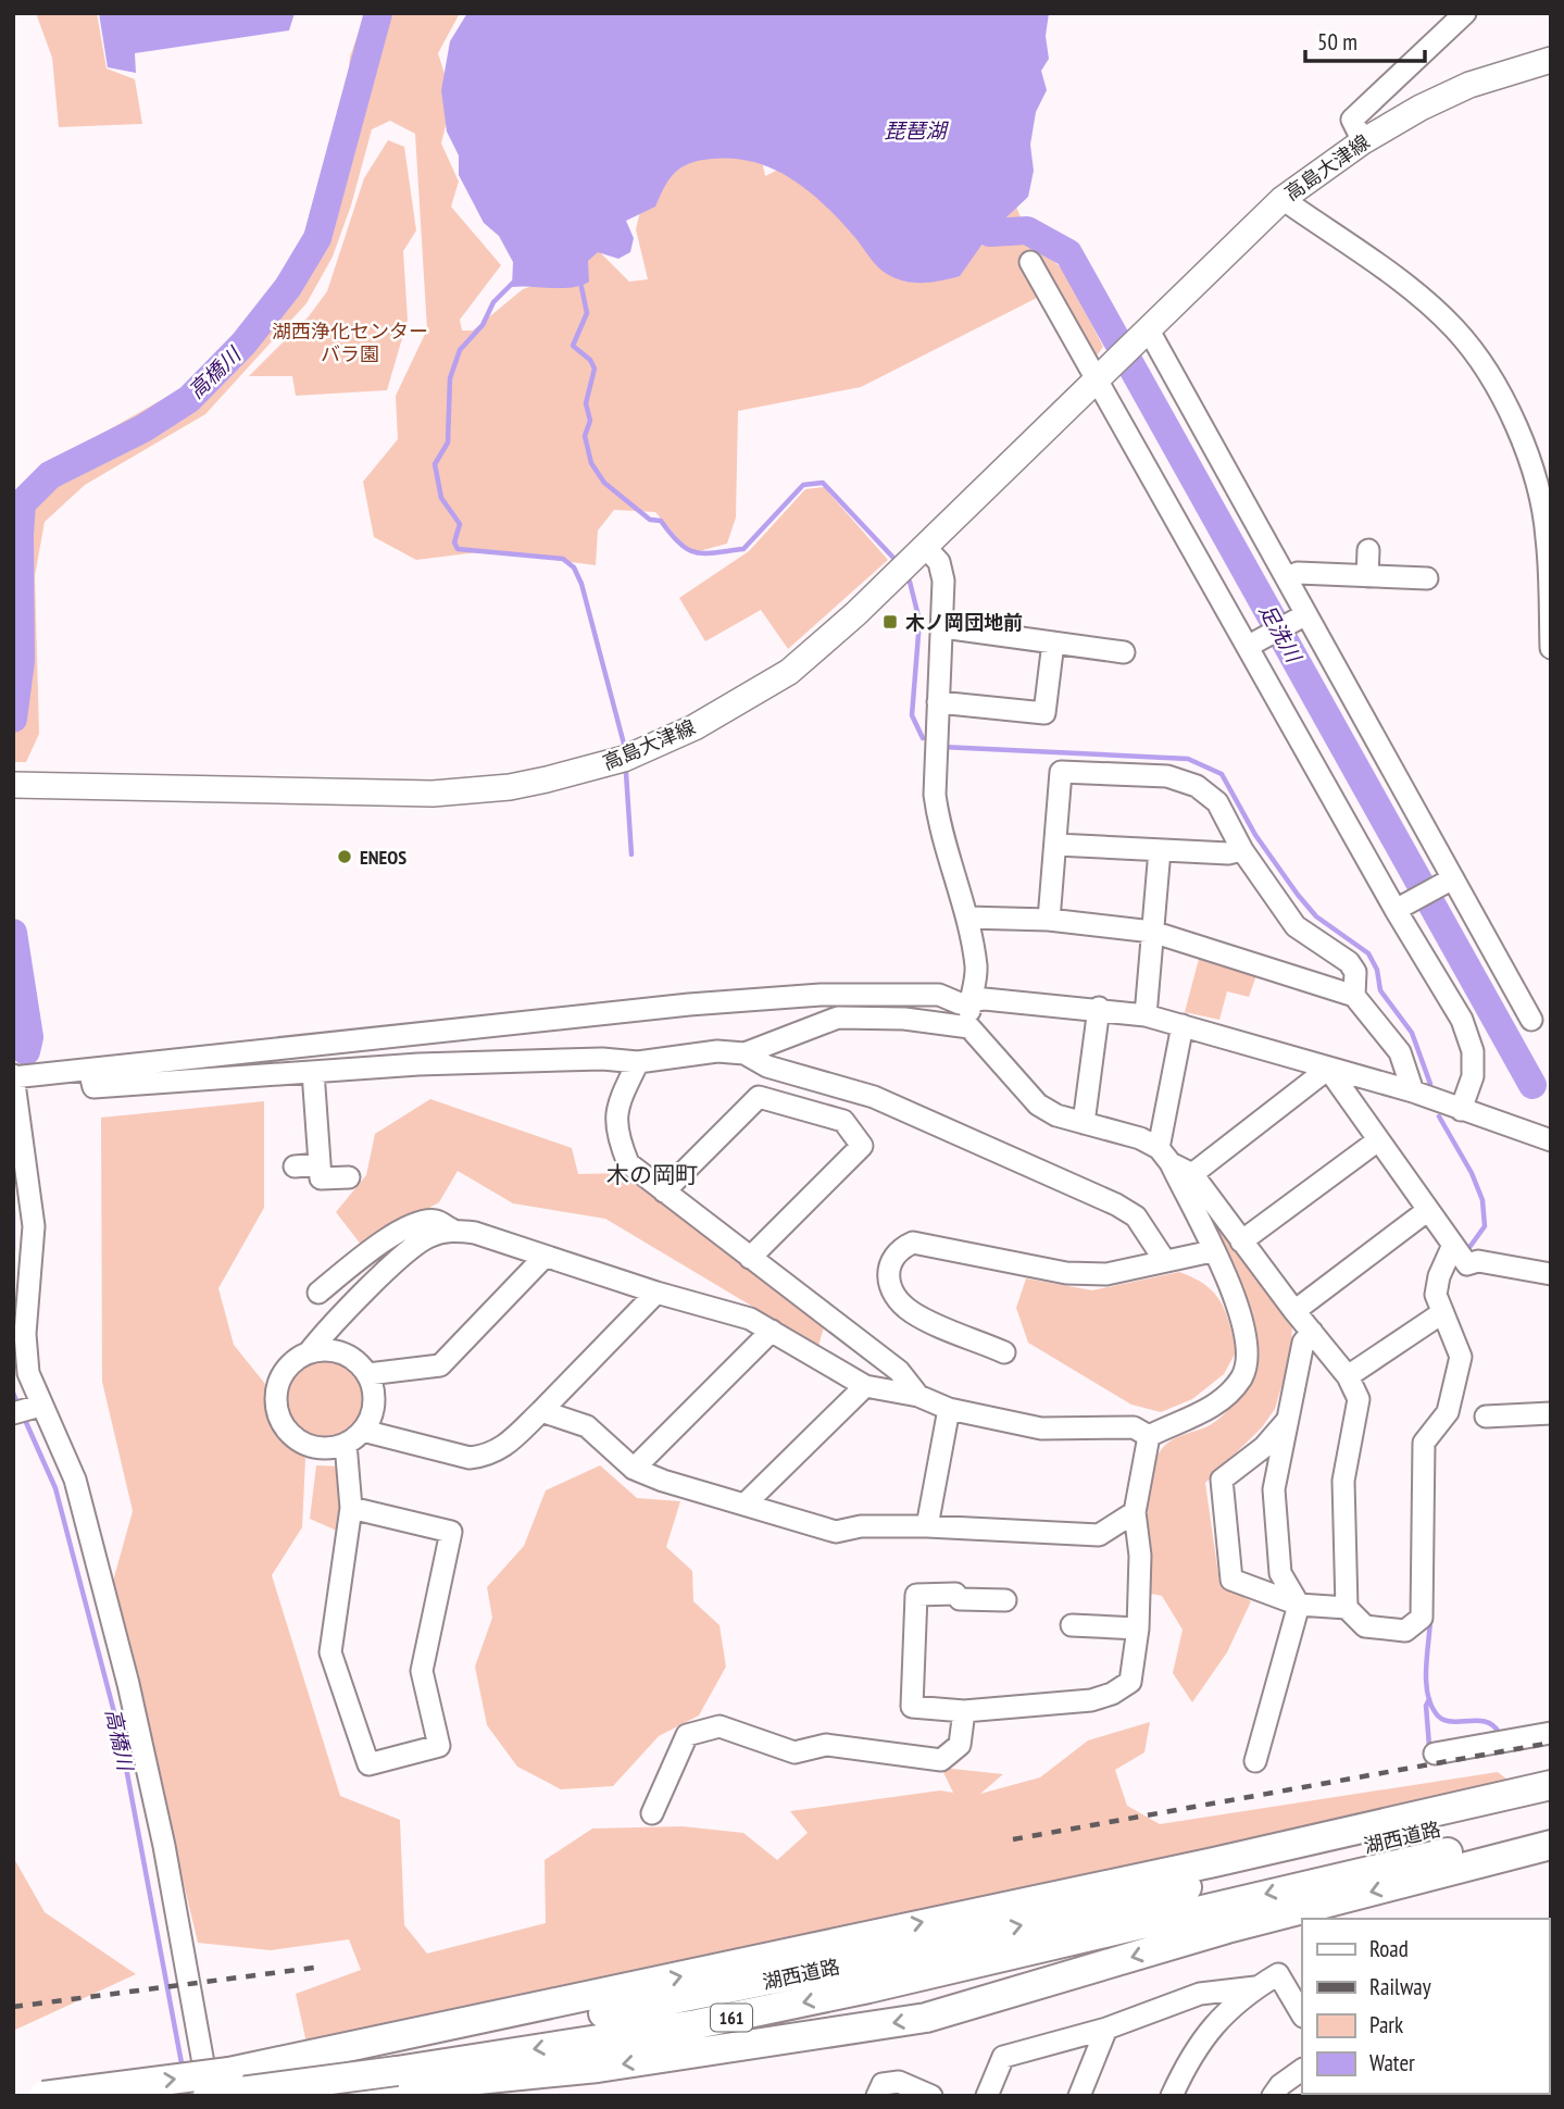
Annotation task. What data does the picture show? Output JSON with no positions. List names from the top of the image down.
{
  "streets": {
    "highway": ["湖西道路", "161"],
    "main road": ["高島大津線"]
  },
  "districts": ["木の岡町"],
  "water": ["琵琶湖", "高橋川", "足洗川"],
  "parks": ["湖西浄化センター バラ園"],
  "places": {
    "transit": ["木ノ岡団地前"],
    "other": ["ENEOS"]
  },
  "legend": [
    "Road",
    "Railway",
    "Park",
    "Water"
  ],
  "scale_bar": "50 m"
}
